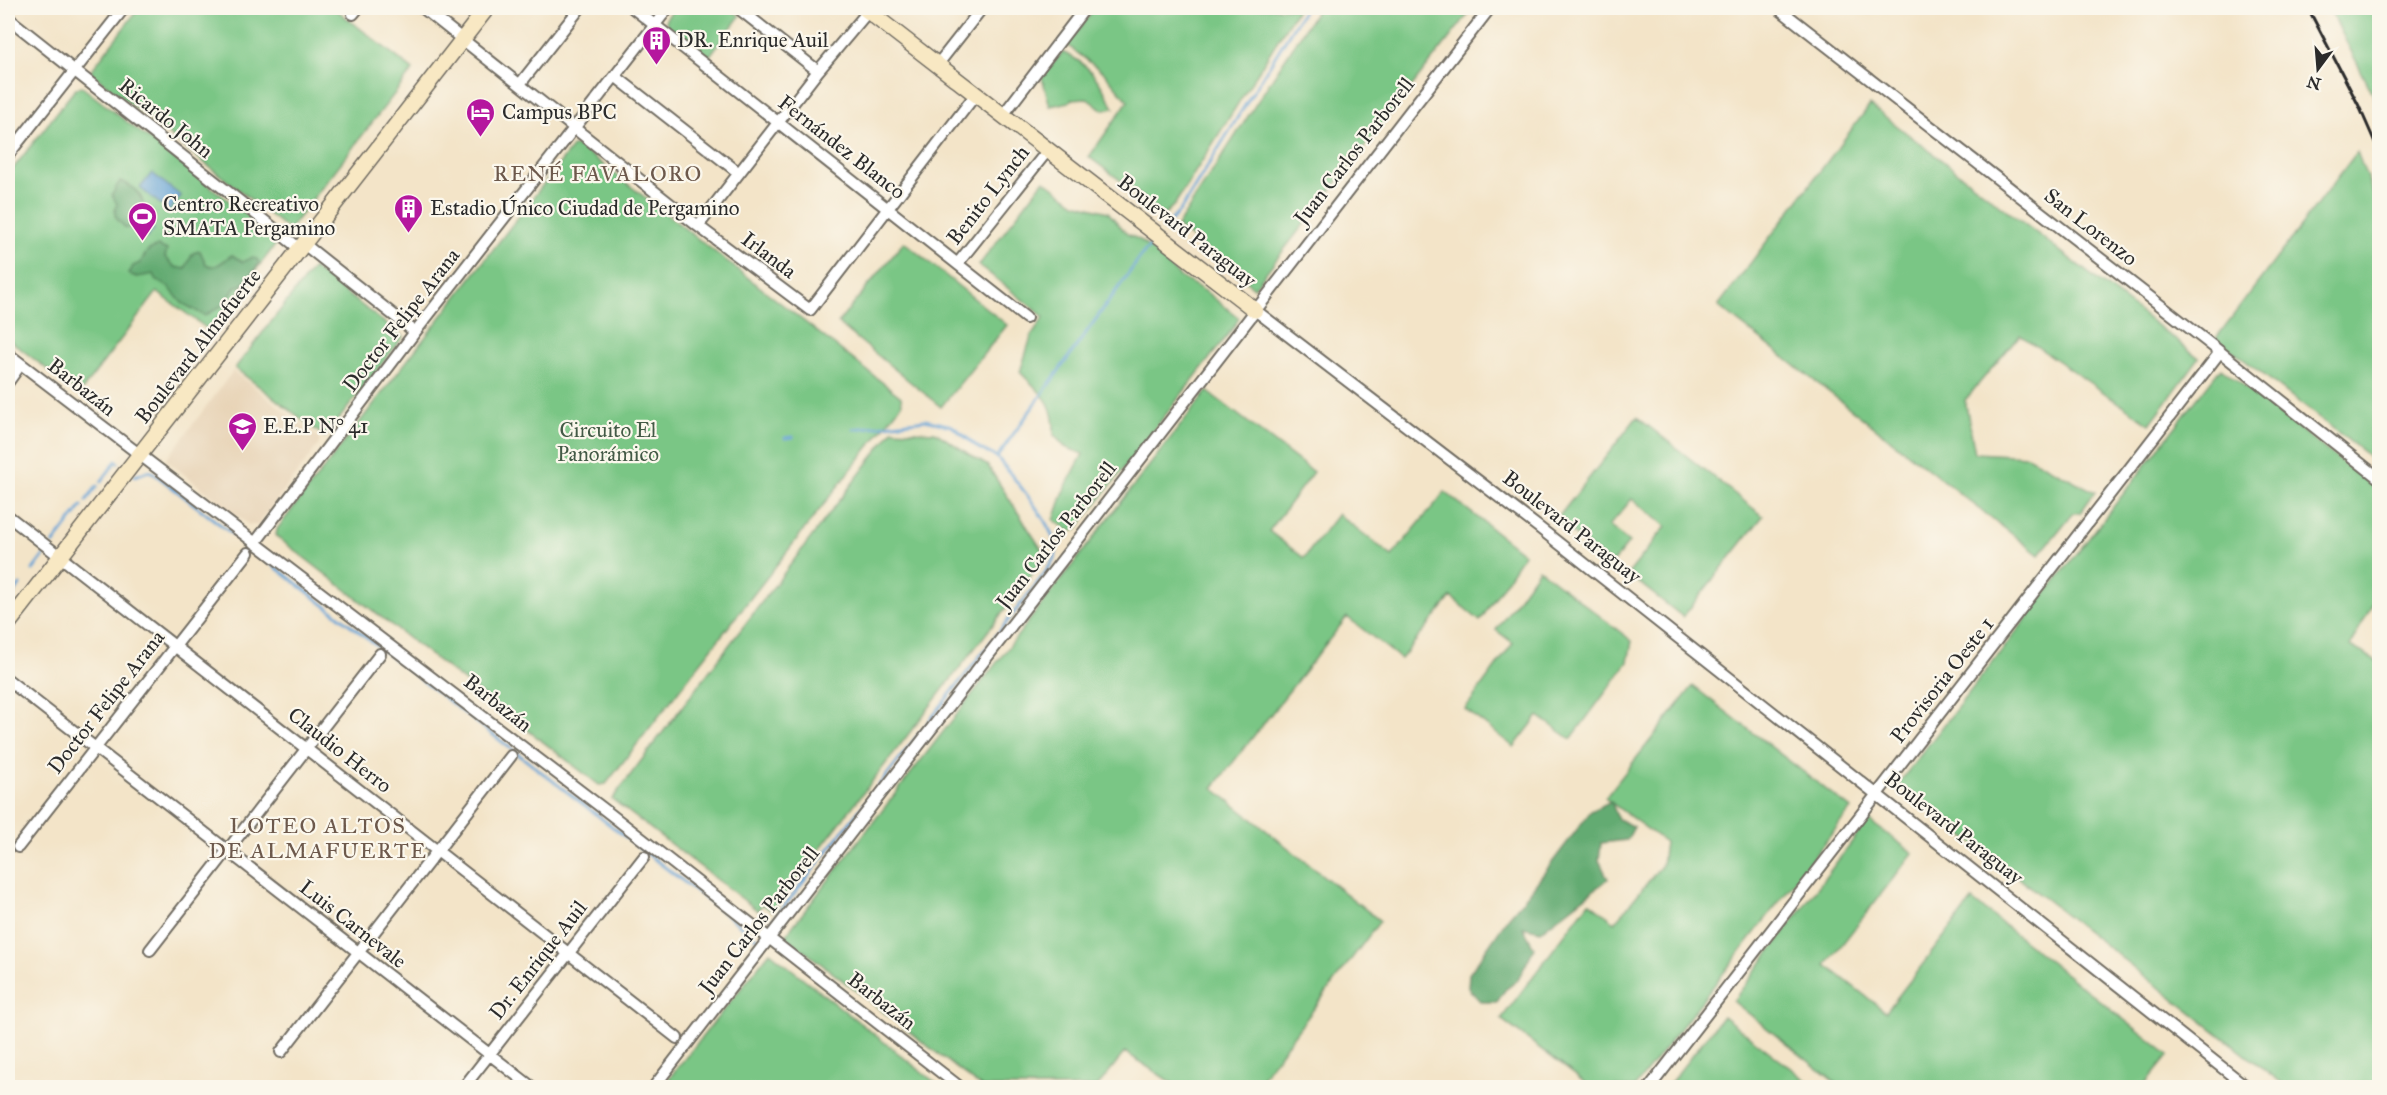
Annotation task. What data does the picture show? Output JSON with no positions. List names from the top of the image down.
{
  "streets": {
    "main road": ["Boulevard Paraguay", "Boulevard Almafuerte"],
    "street": [
      "Ricardo John",
      "Fernández Blanco",
      "Juan Carlos Parborell",
      "Benito Lynch",
      "San Lorenzo",
      "Irlanda",
      "Doctor Felipe Arana",
      "Barbazán",
      "Provisoria Oeste 1",
      "Claudio Herro",
      "Luis Carnevale",
      "Dr. Enrique Auil"
    ]
  },
  "crossings": [
    ["Ricardo John", "Doctor Felipe Arana"],
    ["Ricardo John", "Boulevard Almafuerte"],
    ["Fernández Blanco", "Benito Lynch"],
    ["Fernández Blanco", "Irlanda"],
    ["Fernández Blanco", "Doctor Felipe Arana"],
    ["Juan Carlos Parborell", "Boulevard Paraguay"],
    ["Juan Carlos Parborell", "Barbazán"],
    ["Benito Lynch", "Boulevard Paraguay"],
    ["San Lorenzo", "Provisoria Oeste 1"],
    ["Boulevard Paraguay", "Provisoria Oeste 1"],
    ["Irlanda", "Doctor Felipe Arana"],
    ["Irlanda", "Boulevard Almafuerte"],
    ["Doctor Felipe Arana", "Barbazán"],
    ["Doctor Felipe Arana", "Claudio Herro"],
    ["Doctor Felipe Arana", "Luis Carnevale"],
    ["Boulevard Almafuerte", "Barbazán"],
    ["Boulevard Almafuerte", "Claudio Herro"],
    ["Claudio Herro", "Dr. Enrique Auil"],
    ["Luis Carnevale", "Dr. Enrique Auil"]
  ],
  "districts": ["RENÉ FAVALORO", "LOTEO ALTOS DE ALMAFUERTE"],
  "parks": ["Circuito El Panorámico"],
  "places": {
    "building": ["DR. Enrique Auil", "Estadio Único Ciudad de Pergamino"],
    "hotel": ["Campus BPC"],
    "sports": ["Centro Recreativo SMATA Pergamino"],
    "school or university": ["E.E.P N° 41"]
  },
  "north": "bottom"
}
